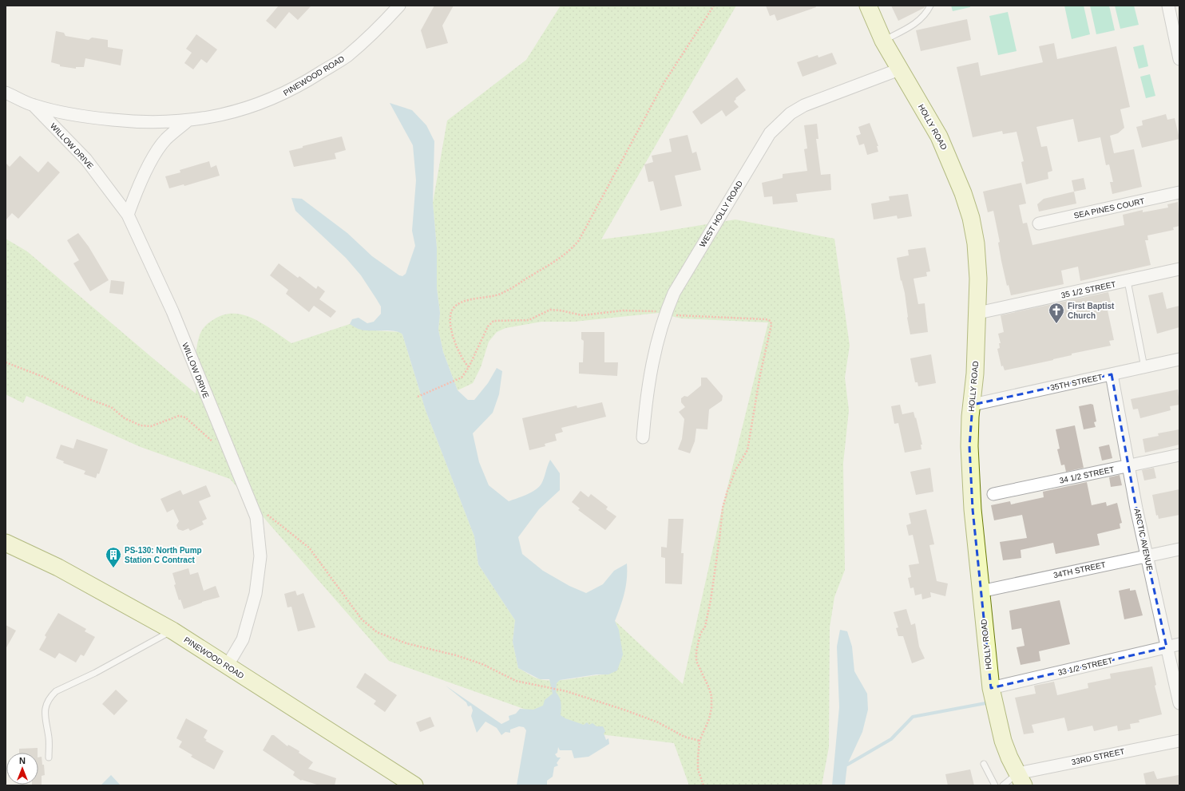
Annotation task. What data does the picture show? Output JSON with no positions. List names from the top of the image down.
{
  "streets": {
    "street": [
      "PINEWOOD ROAD",
      "HOLLY ROAD",
      "WILLOW DRIVE",
      "SEA PINES COURT",
      "WEST HOLLY ROAD",
      "35 1/2 STREET",
      "35TH STREET",
      "34 1/2 STREET",
      "ARCTIC AVENUE",
      "34TH STREET",
      "33 1/2 STREET",
      "33RD STREET"
    ]
  },
  "crossings": [
    ["PINEWOOD ROAD", "WILLOW DRIVE"],
    ["HOLLY ROAD", "WEST HOLLY ROAD"],
    ["HOLLY ROAD", "35 1/2 STREET"],
    ["HOLLY ROAD", "35TH STREET"],
    ["HOLLY ROAD", "34TH STREET"],
    ["HOLLY ROAD", "33 1/2 STREET"],
    ["HOLLY ROAD", "33RD STREET"],
    ["35TH STREET", "ARCTIC AVENUE"],
    ["34 1/2 STREET", "ARCTIC AVENUE"],
    ["ARCTIC AVENUE", "34TH STREET"],
    ["ARCTIC AVENUE", "33 1/2 STREET"]
  ],
  "places": {
    "church": ["First Baptist Church"],
    "building": ["PS-130: North Pump Station C Contract"]
  },
  "north": "top"
}
